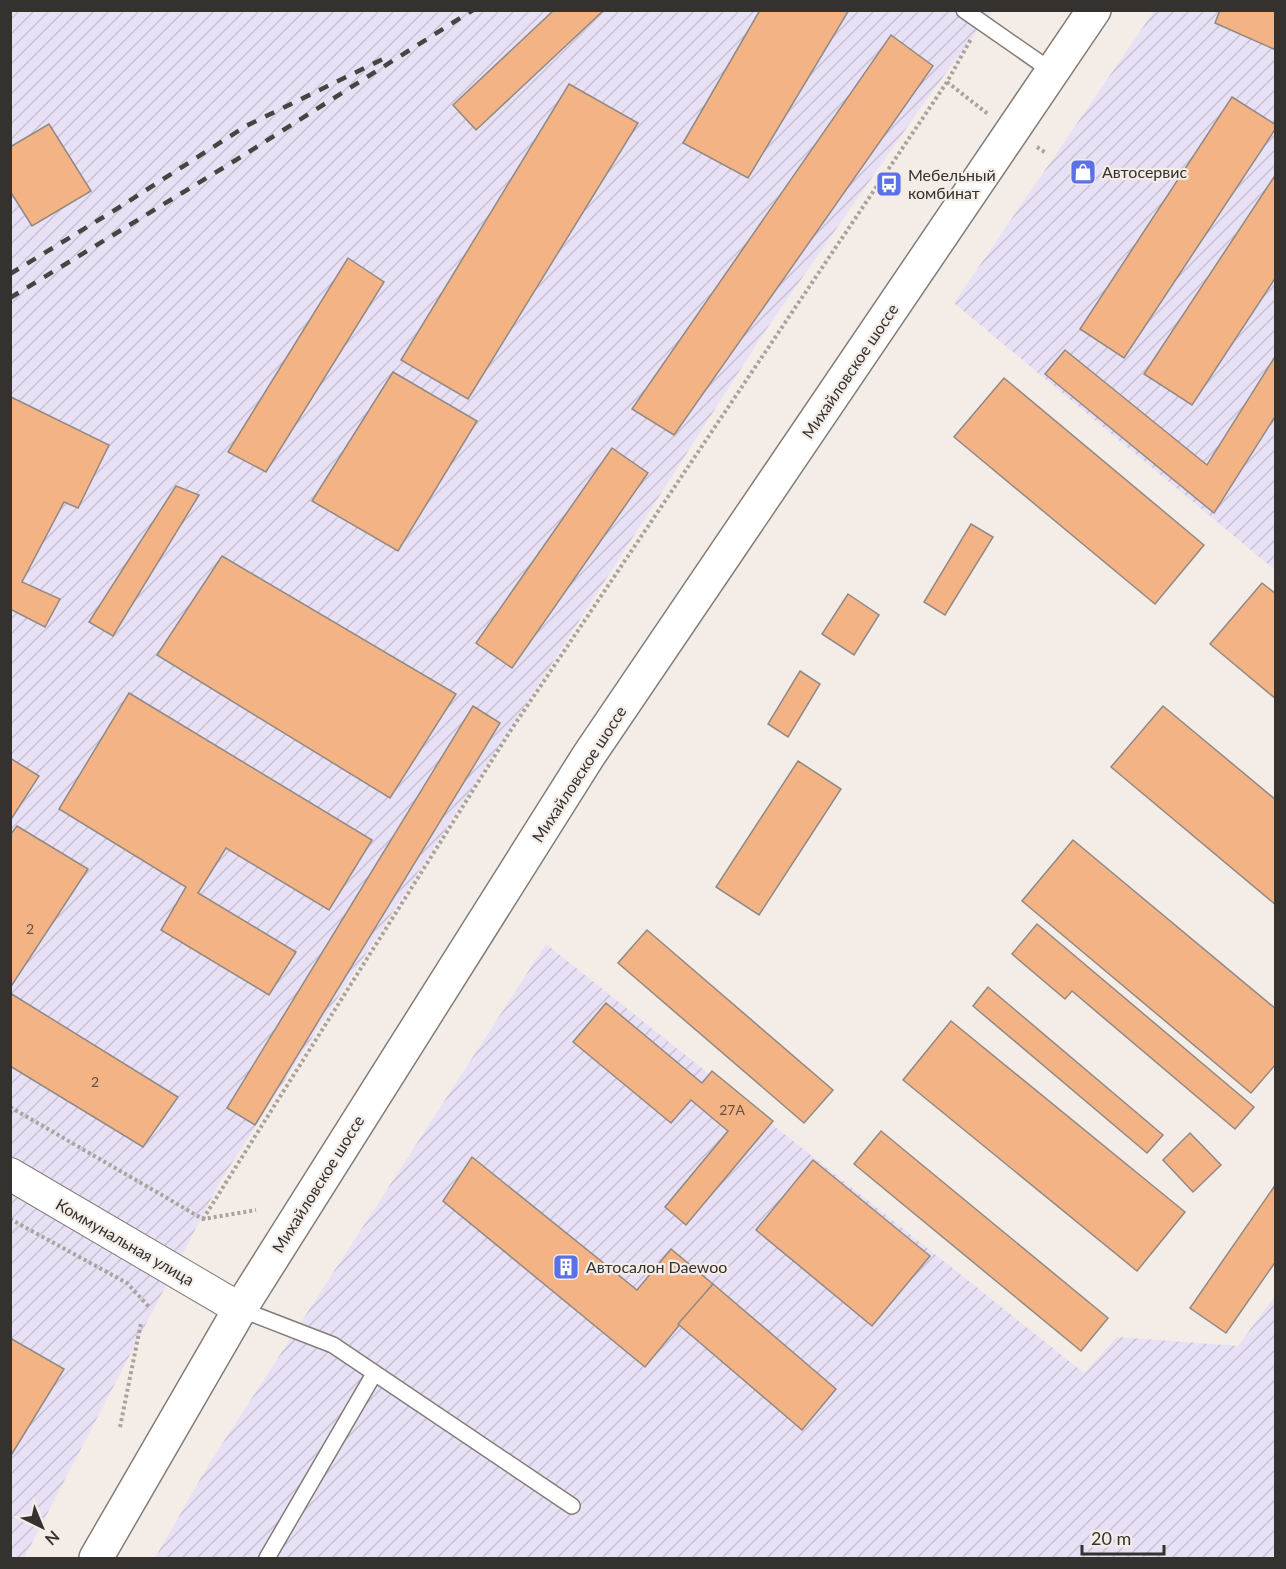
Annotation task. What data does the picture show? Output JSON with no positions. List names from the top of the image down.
{
  "streets": {
    "main road": ["Михайловское шоссе"],
    "street": ["Коммунальная улица"]
  },
  "crossings": [
    ["Михайловское шоссе", "Коммунальная улица"]
  ],
  "places": {
    "shop": ["Автосервис"],
    "bus stop": ["Мебельный комбинат"],
    "building": ["Автосалон Daewoo"]
  },
  "house_numbers": ["2", "2", "27А"],
  "scale_bar": "20 m",
  "north": "bottom right"
}
